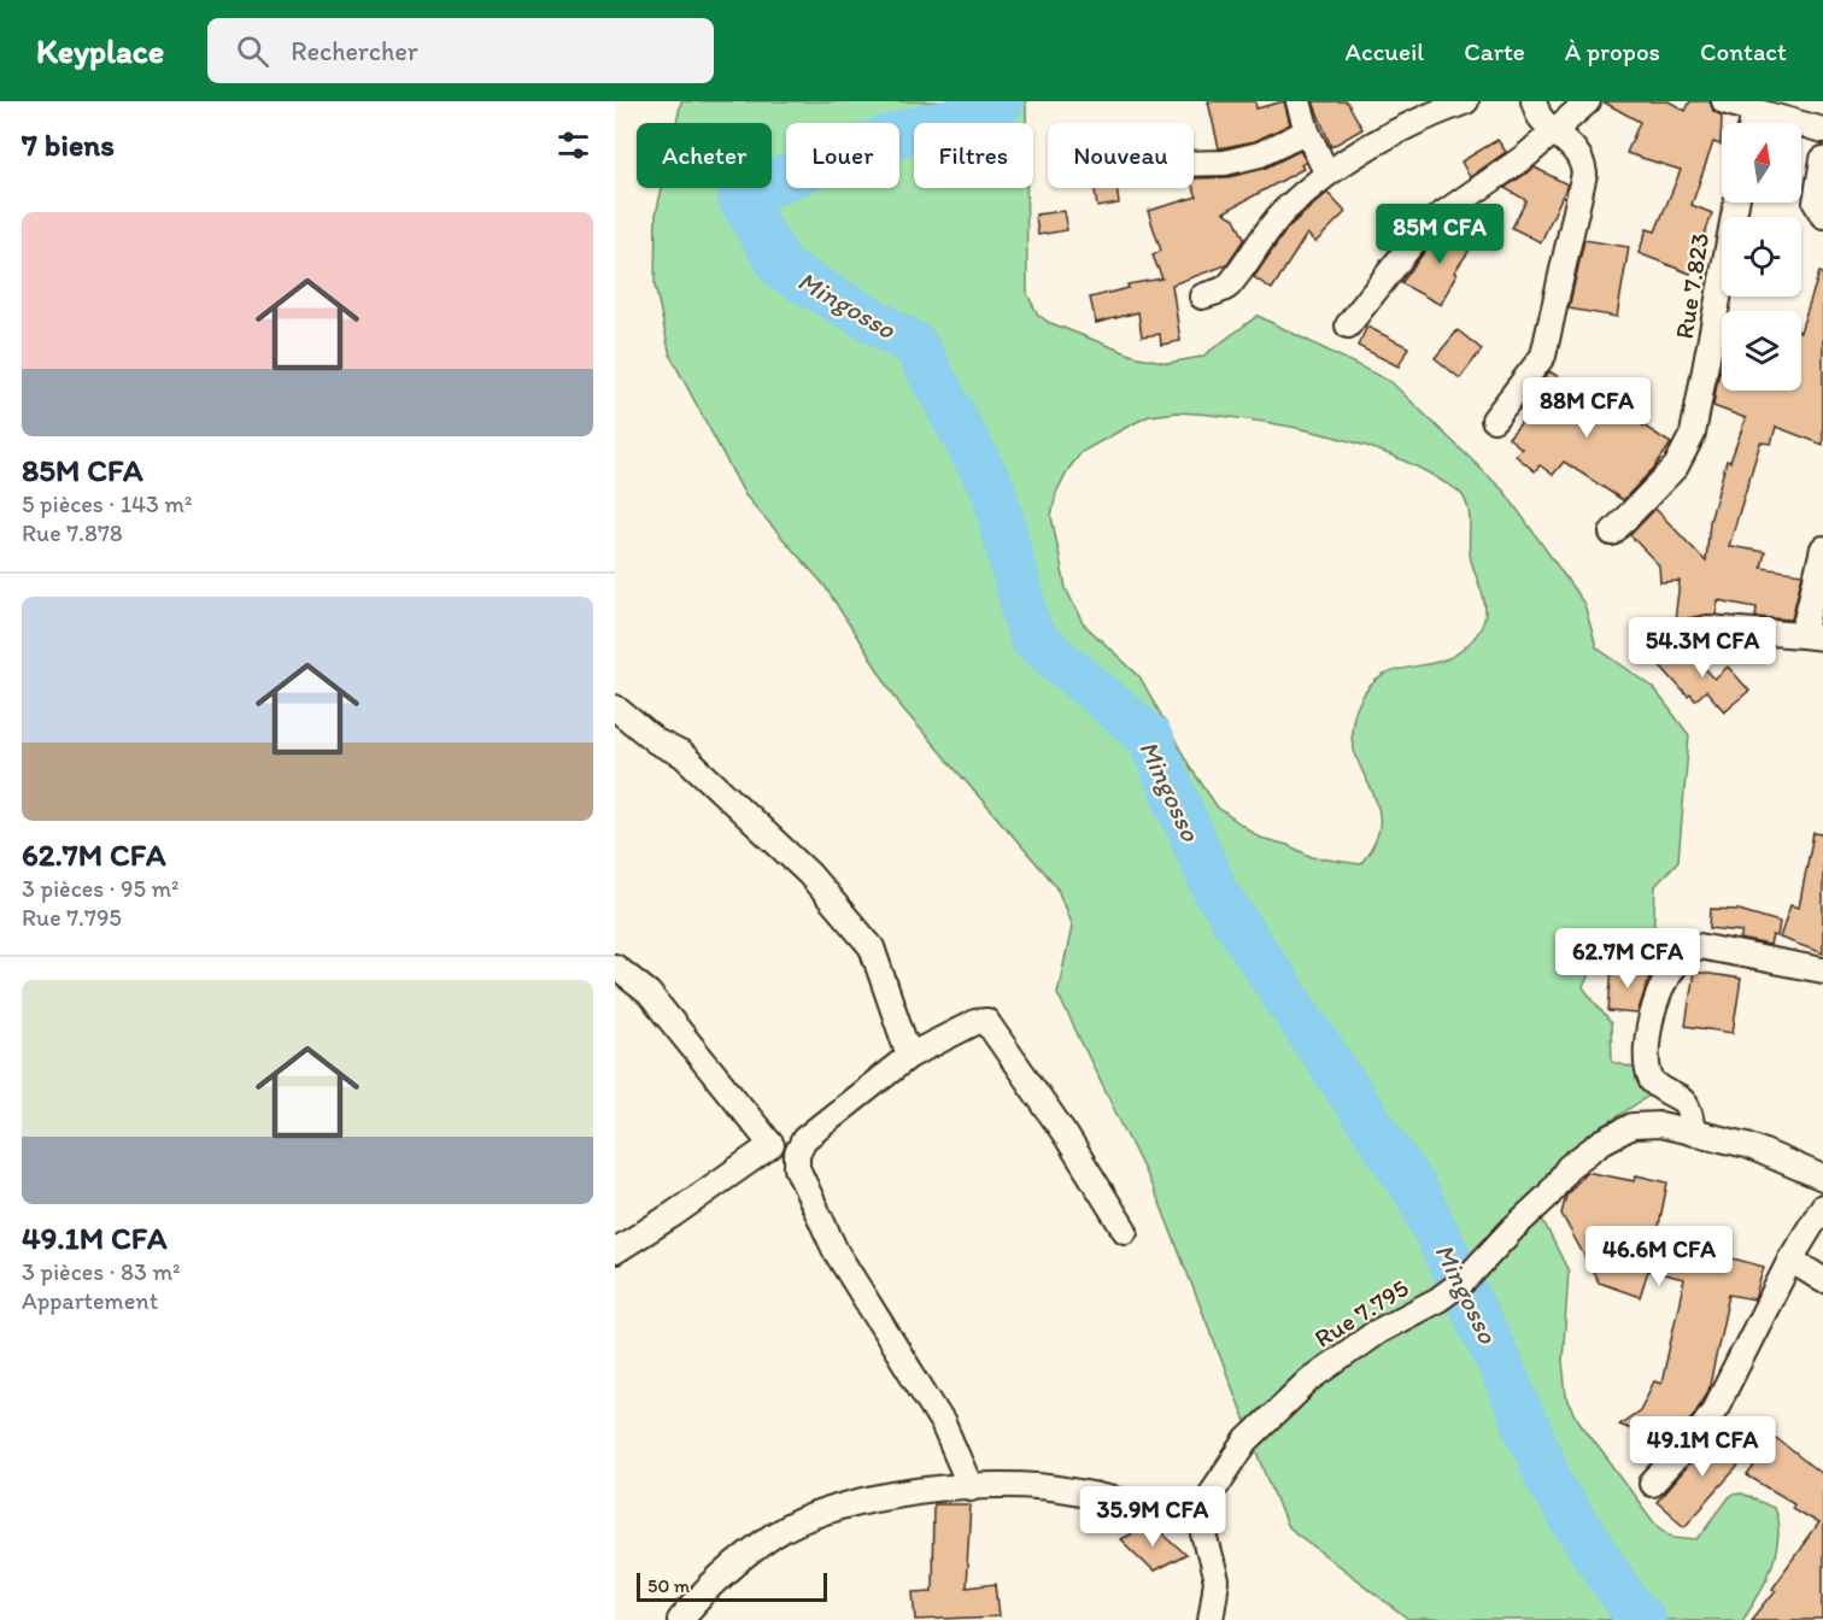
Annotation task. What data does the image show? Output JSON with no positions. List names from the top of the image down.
{
  "streets": {
    "street": ["Rue 7.823", "Rue 7.795"]
  },
  "water": ["Mingosso"],
  "scale_bar": "50 m",
  "north": "top",
  "page": {
    "header": "Keyplace",
    "search": "Rechercher",
    "nav": [
      "Accueil",
      "Carte",
      "À propos",
      "Contact"
    ],
    "heading": "7 biens",
    "chip": [
      "Acheter",
      "Louer",
      "Filtres",
      "Nouveau"
    ],
    "list": [
      {
        "name": "85M CFA",
        "note": "5 pièces · 143 m² · Rue 7.878"
      },
      {
        "name": "62.7M CFA",
        "note": "3 pièces · 95 m² · Rue 7.795"
      },
      {
        "name": "49.1M CFA",
        "note": "3 pièces · 83 m² · Appartement"
      }
    ],
    "price": [
      "85M CFA",
      "88M CFA",
      "54.3M CFA",
      "62.7M CFA",
      "46.6M CFA",
      "49.1M CFA",
      "35.9M CFA"
    ],
    "scale": "50 m"
  }
}
